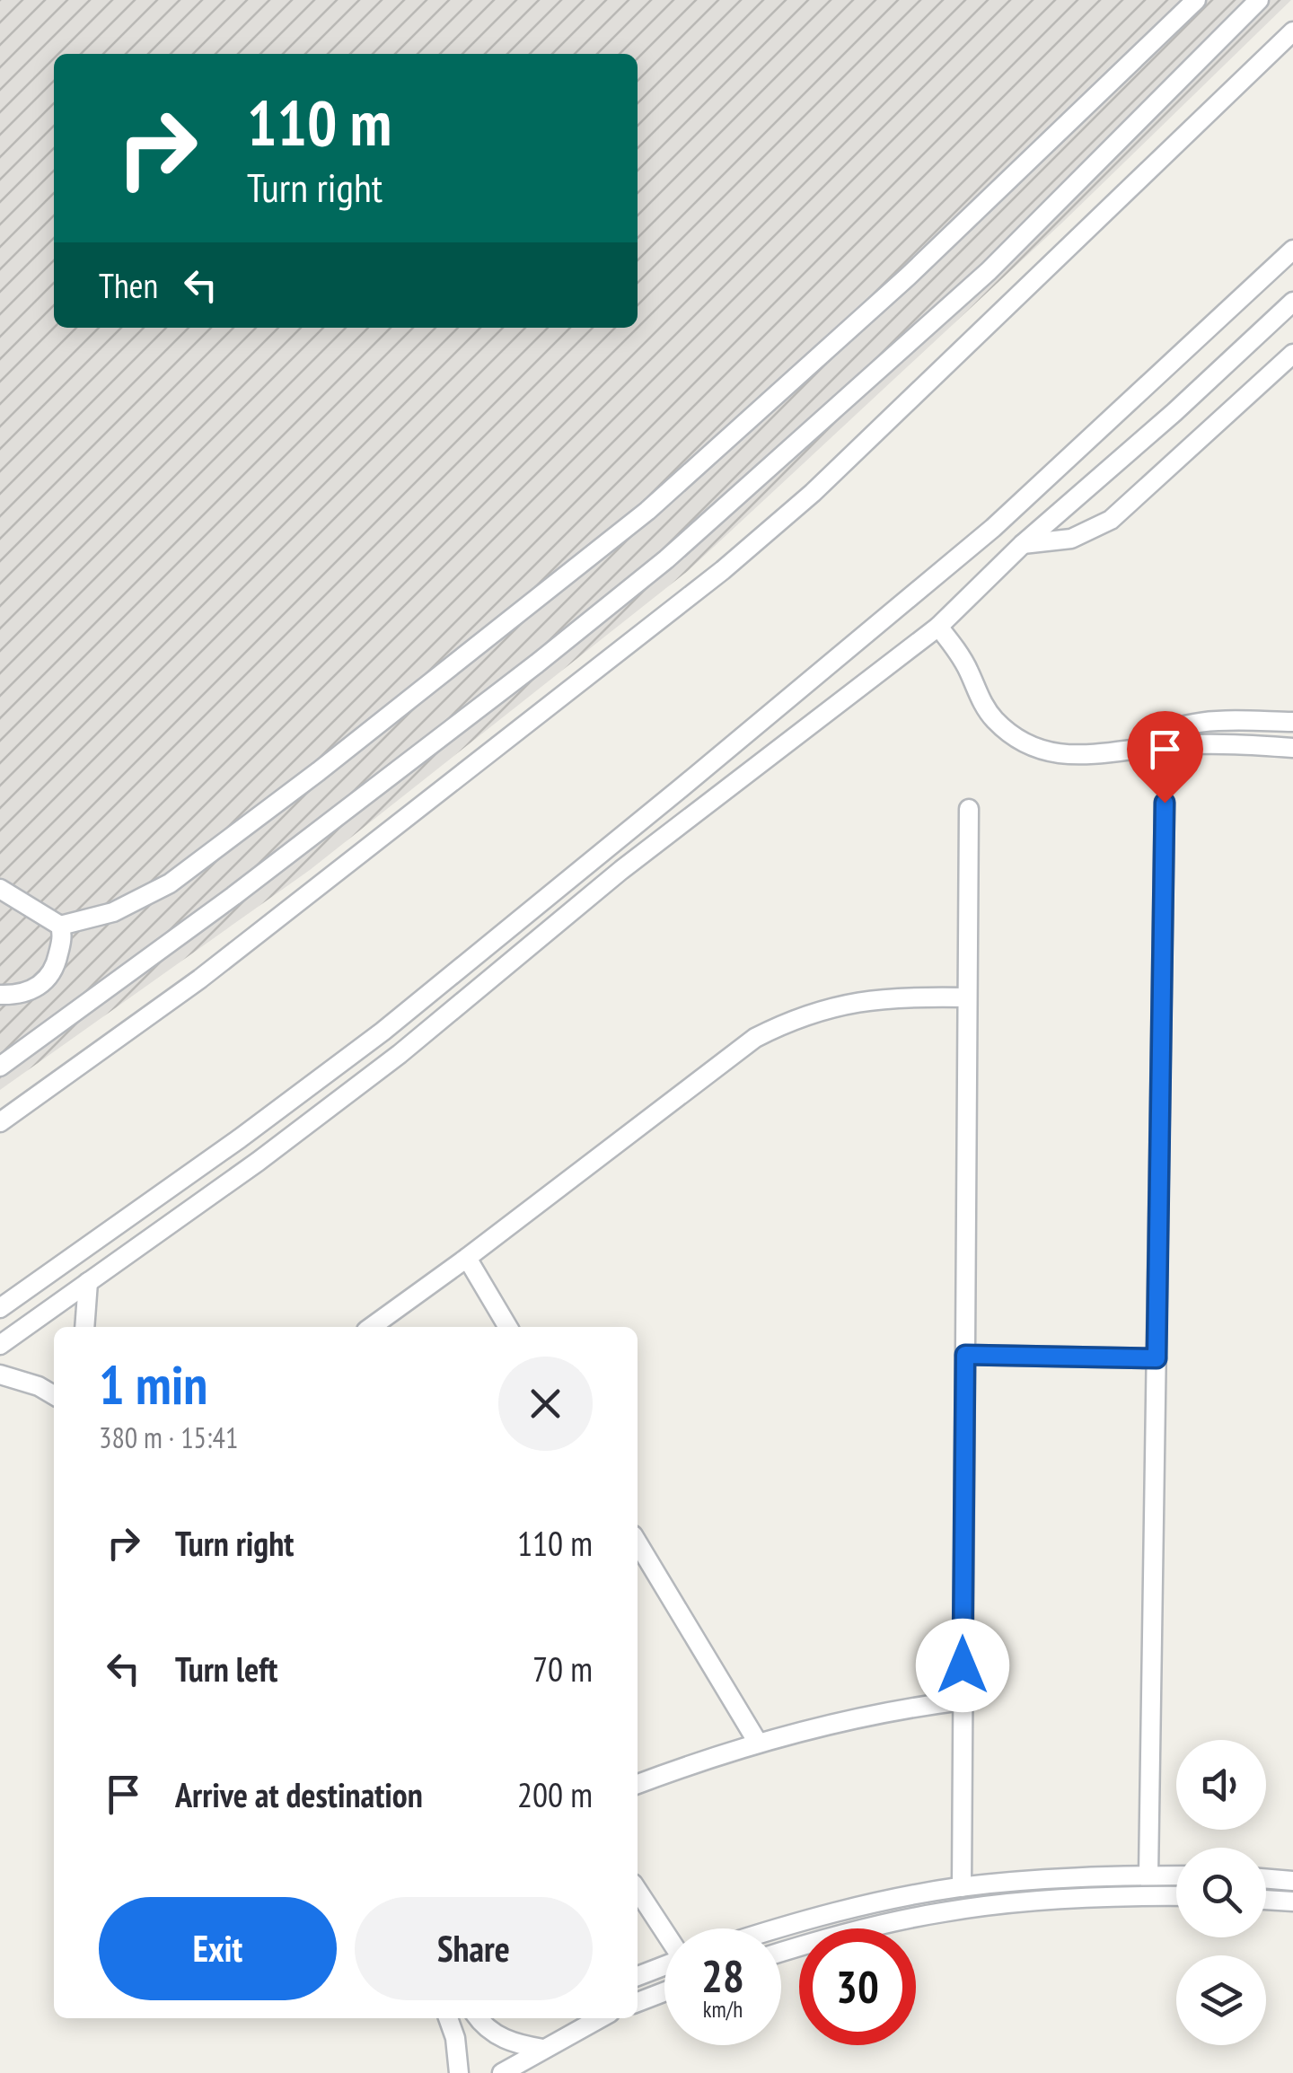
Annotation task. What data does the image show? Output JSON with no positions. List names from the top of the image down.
{
  "page": {
    "turn": ["110 m", "Turn right"],
    "then": "Then",
    "heading": ["1 min", "380 m · 15:41"],
    "list": [
      {
        "name": "Turn right",
        "value": "110 m"
      },
      {
        "name": "Turn left",
        "value": "70 m"
      },
      {
        "name": "Arrive at destination",
        "value": "200 m"
      }
    ],
    "buttons": ["Exit", "Share"],
    "speed": "28 km/h",
    "limit": "30"
  }
}
